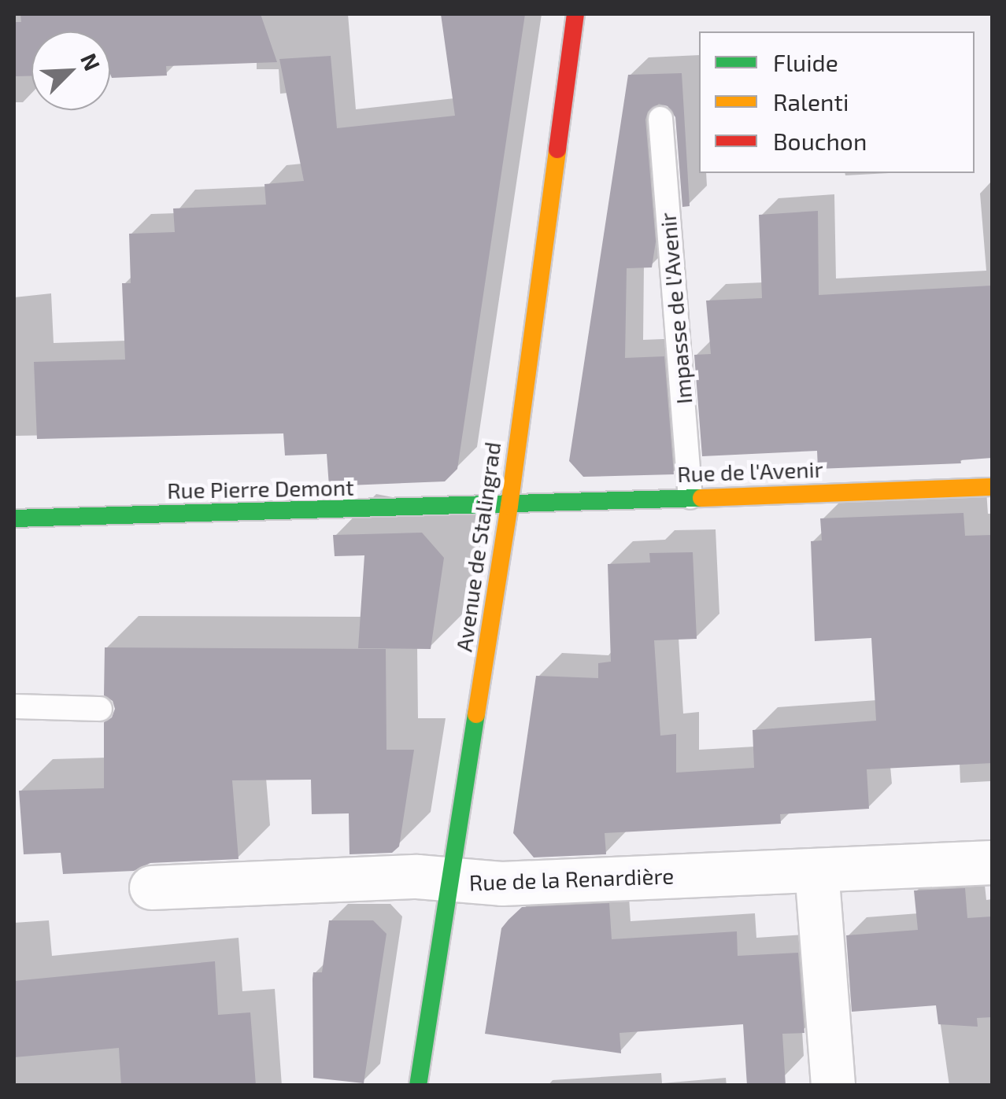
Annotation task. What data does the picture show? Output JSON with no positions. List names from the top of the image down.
{
  "streets": {
    "main road": ["Rue de l'Avenir", "Rue Pierre Demont", "Avenue de Stalingrad"],
    "street": ["Rue de la Renardière"],
    "lane": ["Impasse de l'Avenir"]
  },
  "crossings": [
    ["Impasse de l'Avenir", "Rue de l'Avenir"],
    ["Rue de l'Avenir", "Rue Pierre Demont"],
    ["Rue de l'Avenir", "Avenue de Stalingrad"],
    ["Rue Pierre Demont", "Avenue de Stalingrad"],
    ["Avenue de Stalingrad", "Rue de la Renardière"]
  ],
  "legend": ["Fluide", "Ralenti", "Bouchon"],
  "north": "top right"
}
